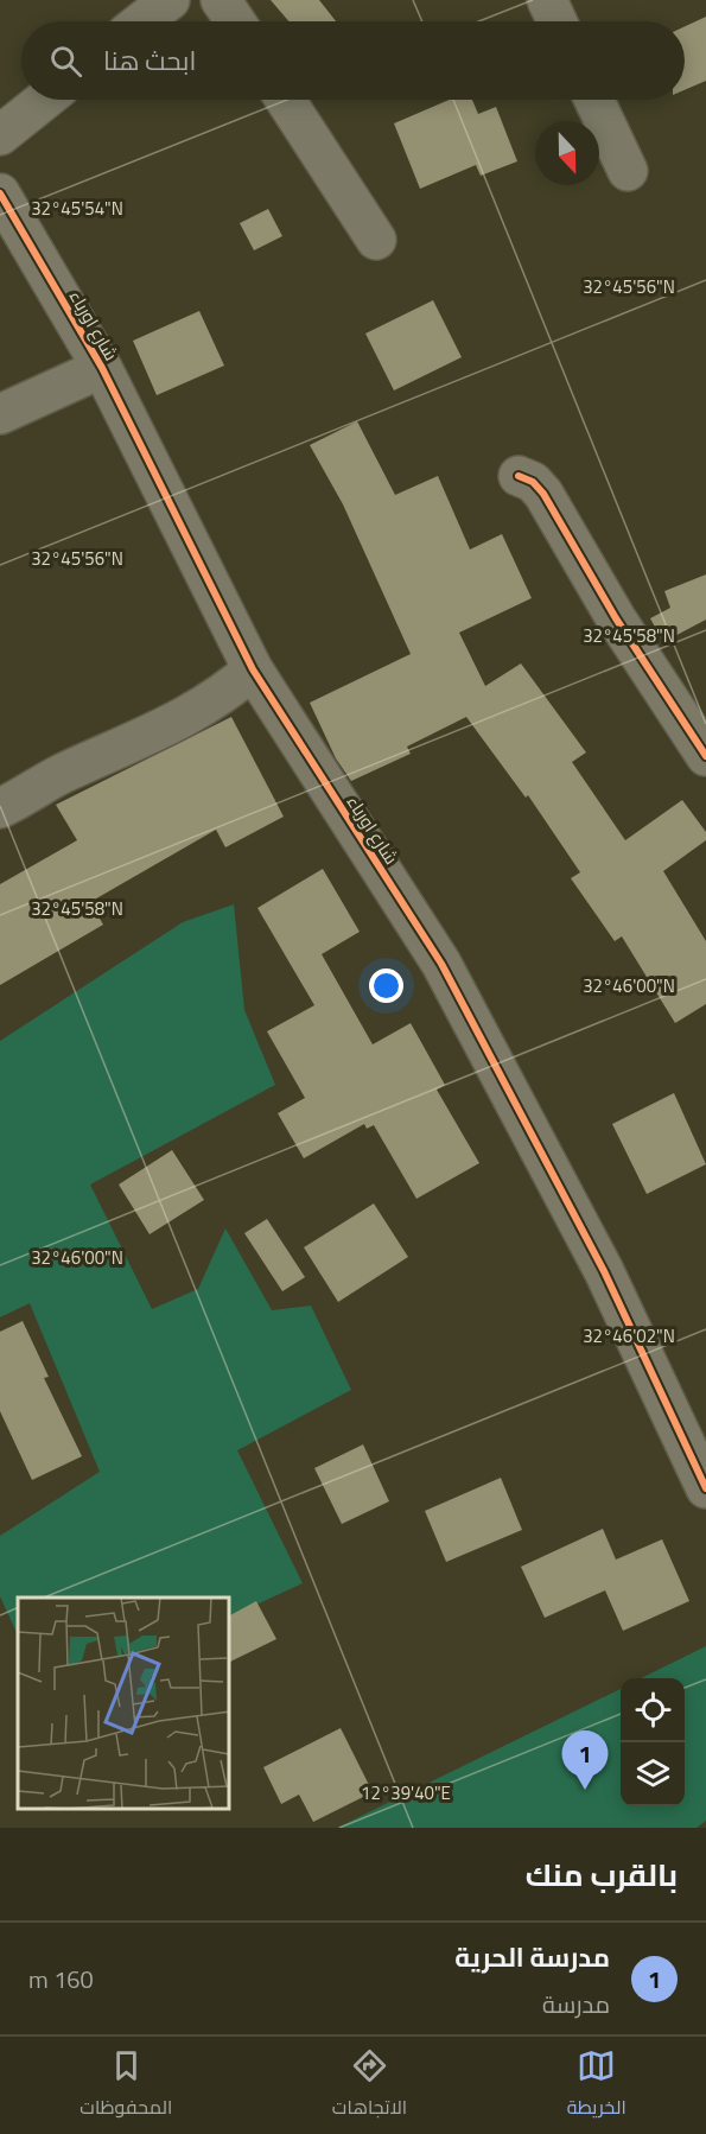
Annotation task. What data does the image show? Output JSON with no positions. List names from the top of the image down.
{
  "streets": {
    "street": ["شارع اورباء"]
  },
  "north": "bottom",
  "page": {
    "search": "ابحث هنا",
    "pins": "1",
    "heading": "بالقرب منك",
    "list": [
      {
        "mark": "1",
        "name": "مدرسة الحرية",
        "note": "مدرسة",
        "value": "160 m"
      }
    ],
    "nav": ["الخريطة", "الاتجاهات", "المحفوظات"]
  },
  "coordinates": [
    "32°45'54\"N",
    "32°45'56\"N",
    "32°45'58\"N",
    "32°46'00\"N",
    "32°46'02\"N",
    "12°39'40\"E"
  ]
}
